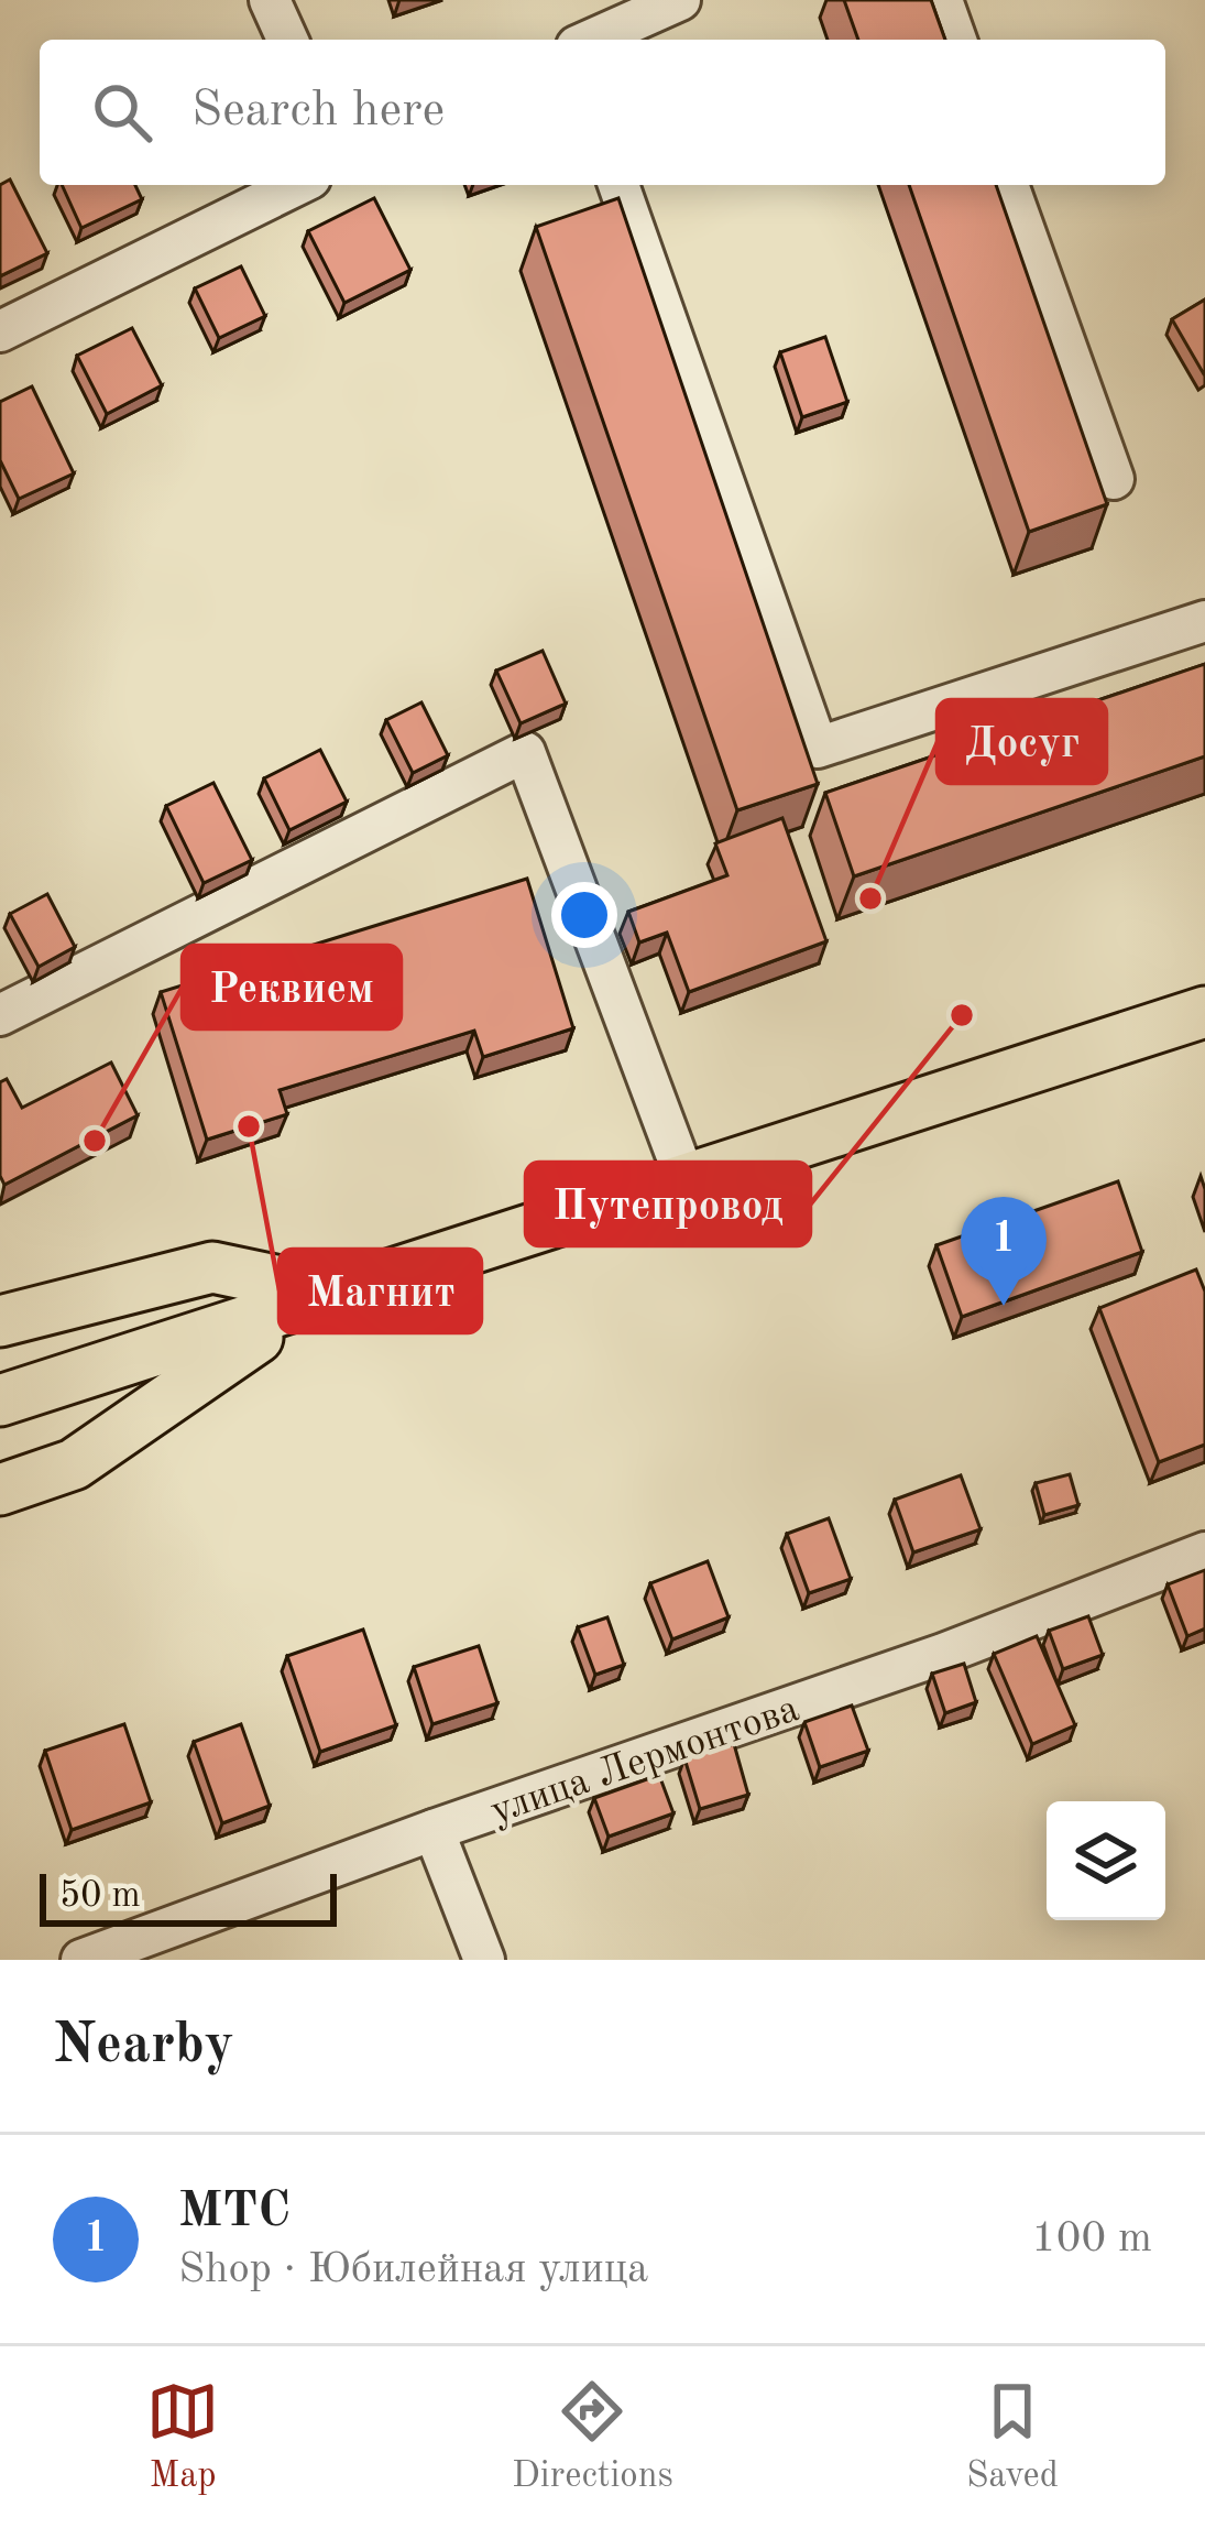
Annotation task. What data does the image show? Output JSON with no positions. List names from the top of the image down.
{
  "streets": {
    "street": ["улица Лермонтова"]
  },
  "places": [
    "Досуг",
    "Путепровод",
    "Магнит",
    "Реквием"
  ],
  "scale_bar": "50 m",
  "page": {
    "search": "Search here",
    "pins": "1",
    "scale": "50 m",
    "heading": "Nearby",
    "list": [
      {
        "mark": "1",
        "name": "МТС",
        "note": "Shop · Юбилейная улица",
        "value": "100 m"
      }
    ],
    "nav": ["Map", "Directions", "Saved"]
  }
}
